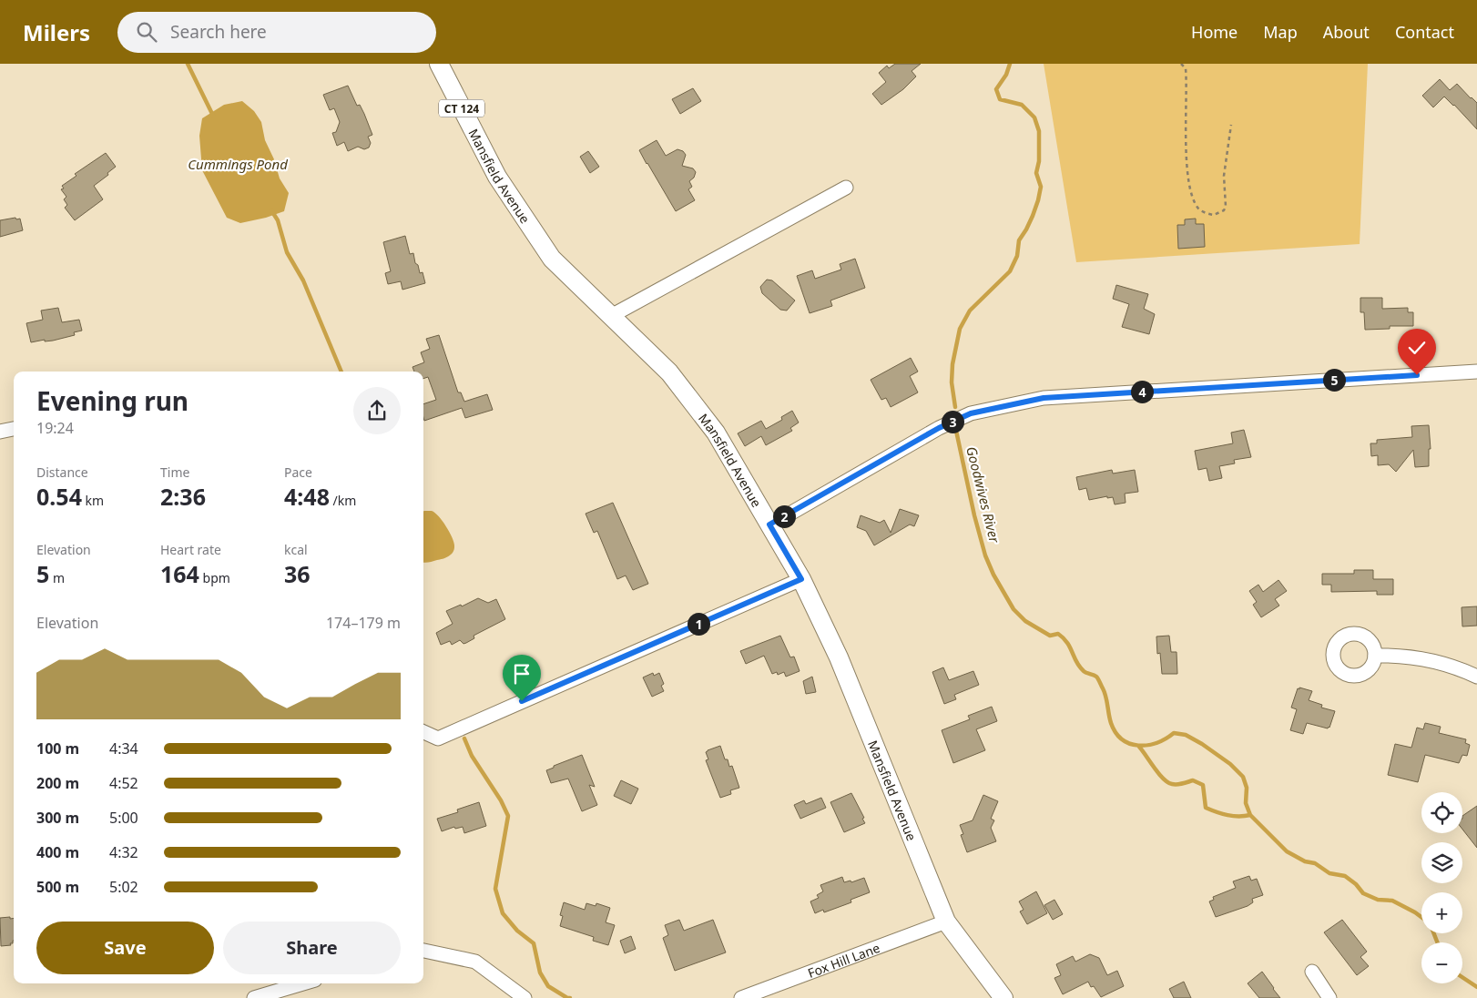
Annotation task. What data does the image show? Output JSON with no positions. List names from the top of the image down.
{
  "streets": {
    "main road": ["CT 124", "Mansfield Avenue"],
    "street": ["Fox Hill Lane"]
  },
  "crossings": [
    ["Mansfield Avenue", "Fox Hill Lane"]
  ],
  "water": ["Cummings Pond", "Goodwives River"],
  "page": {
    "header": "Milers",
    "search": "Search here",
    "nav": [
      "Home",
      "Map",
      "About",
      "Contact"
    ],
    "pins": [
      "5",
      "4",
      "3",
      "2",
      "1"
    ],
    "heading": ["Evening run", "19:24"],
    "stats": [
      ["Distance", "0.54 km"],
      ["Time", "2:36"],
      ["Pace", "4:48 /km"],
      ["Elevation", "5 m"],
      ["Heart rate", "164 bpm"],
      ["kcal", "36"]
    ],
    "chart": ["Elevation", "174–179 m"],
    "list": [
      {
        "name": "100 m",
        "note": "4:34"
      },
      {
        "name": "200 m",
        "note": "4:52"
      },
      {
        "name": "300 m",
        "note": "5:00"
      },
      {
        "name": "400 m",
        "note": "4:32"
      },
      {
        "name": "500 m",
        "note": "5:02"
      }
    ],
    "map_buttons": ["+", "−"],
    "buttons": ["Save", "Share"]
  }
}
